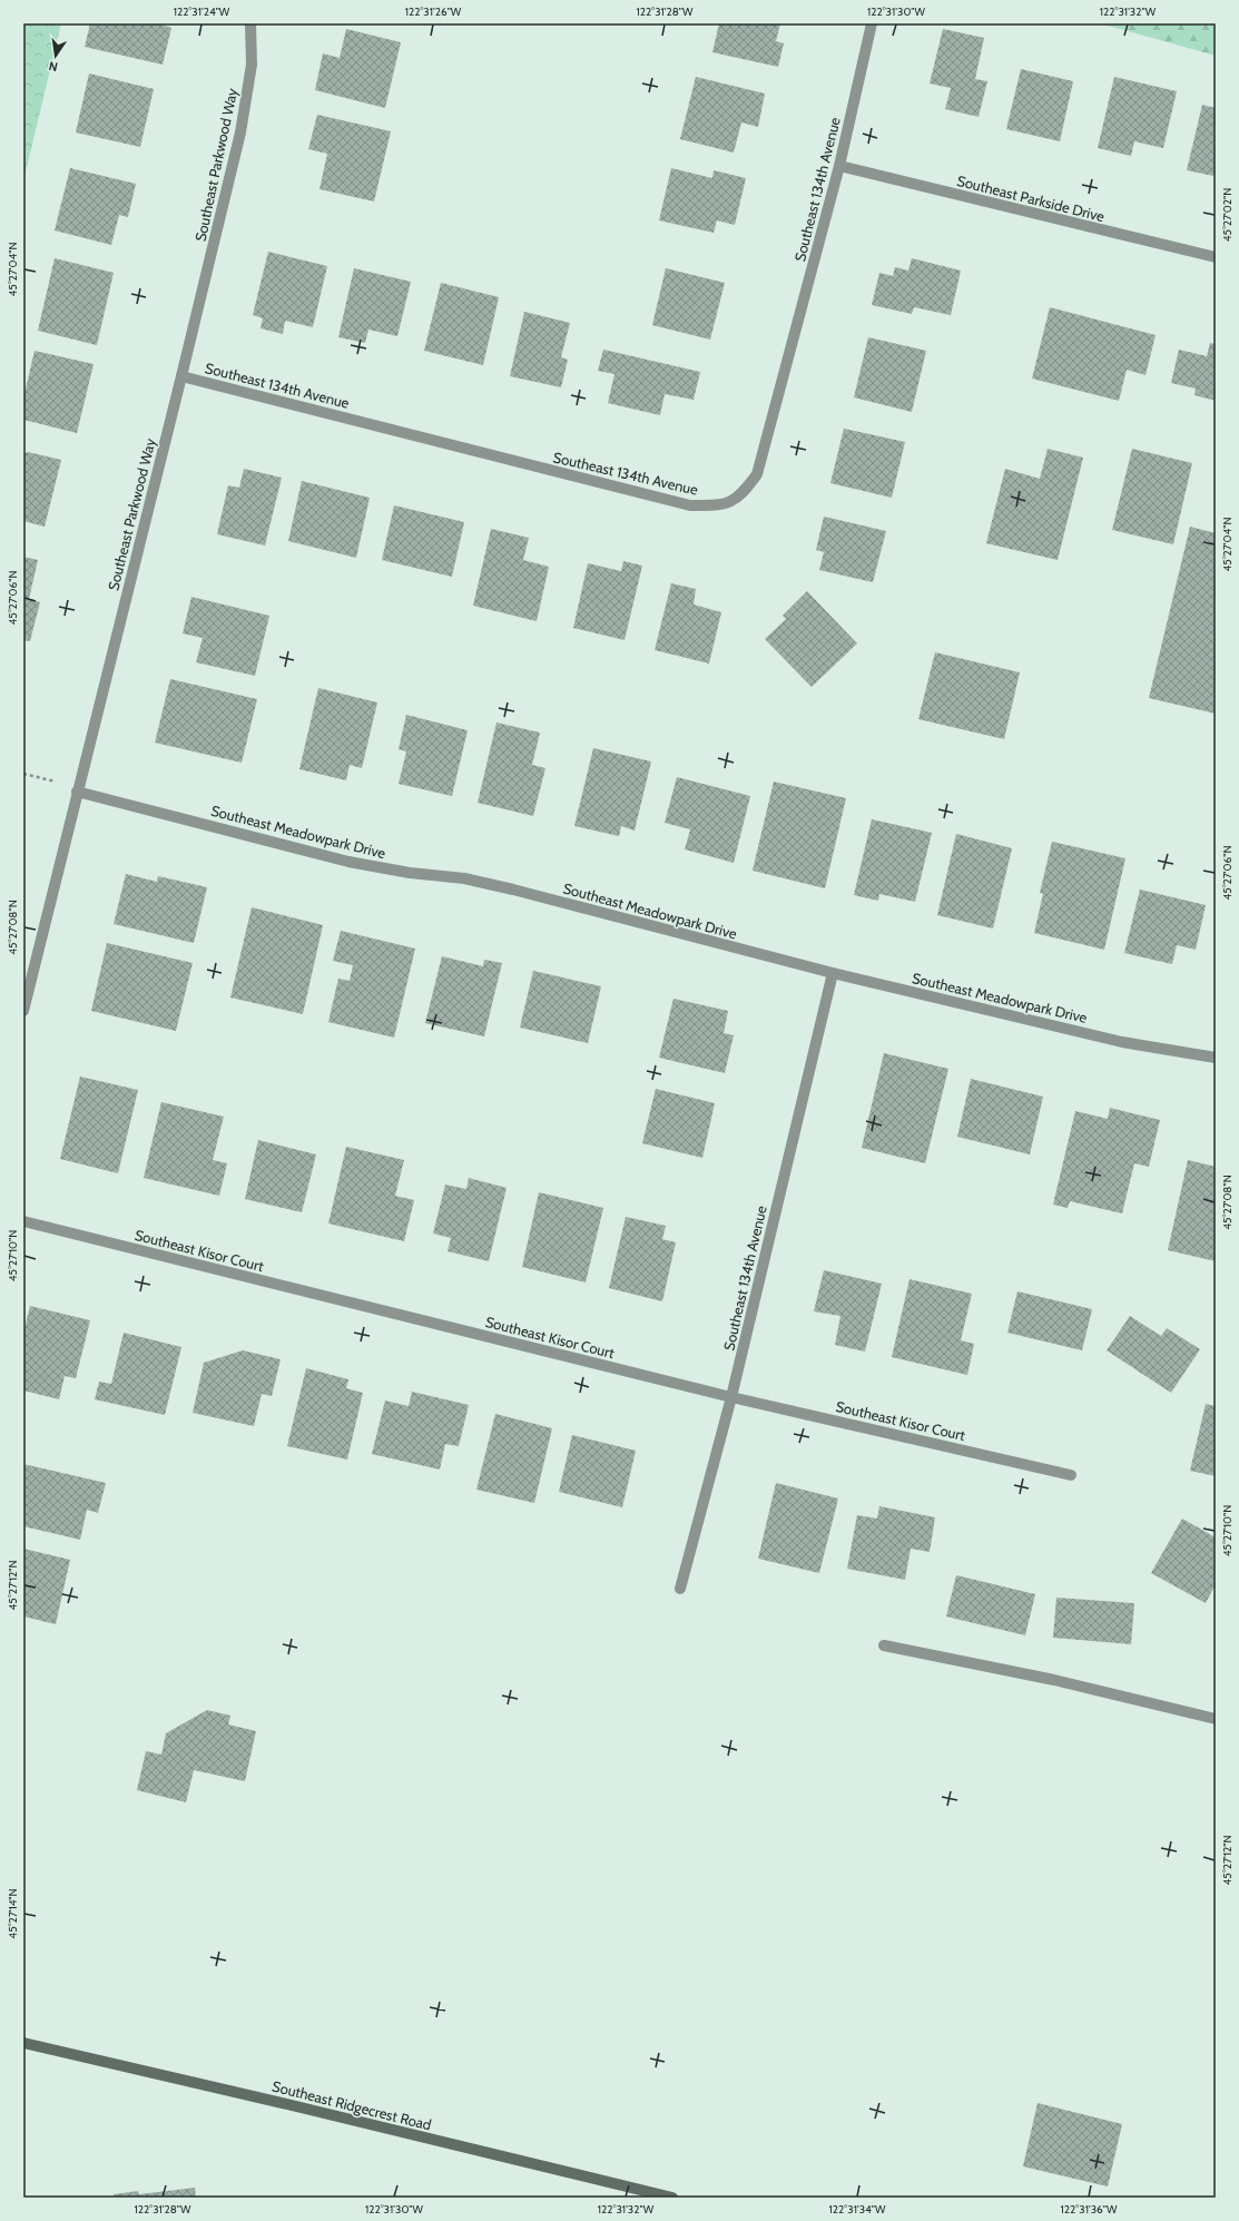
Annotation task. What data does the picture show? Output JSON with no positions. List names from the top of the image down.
{
  "streets": {
    "street": [
      "Southeast Parkwood Way",
      "Southeast 134th Avenue",
      "Southeast Parkside Drive",
      "Southeast Meadowpark Drive",
      "Southeast Kisor Court",
      "Southeast Ridgecrest Road"
    ]
  },
  "crossings": [
    ["Southeast Parkwood Way", "Southeast 134th Avenue"],
    ["Southeast Parkwood Way", "Southeast Meadowpark Drive"],
    ["Southeast 134th Avenue", "Southeast Parkside Drive"],
    ["Southeast 134th Avenue", "Southeast Meadowpark Drive"],
    ["Southeast 134th Avenue", "Southeast Kisor Court"]
  ],
  "north": "bottom",
  "coordinates": [
    "122°31'24\"W",
    "122°31'26\"W",
    "122°31'28\"W",
    "122°31'30\"W",
    "122°31'32\"W",
    "45°27'02\"N",
    "45°27'04\"N",
    "45°27'06\"N",
    "45°27'08\"N",
    "45°27'10\"N",
    "45°27'12\"N",
    "45°27'14\"N",
    "122°31'34\"W",
    "122°31'36\"W"
  ]
}
